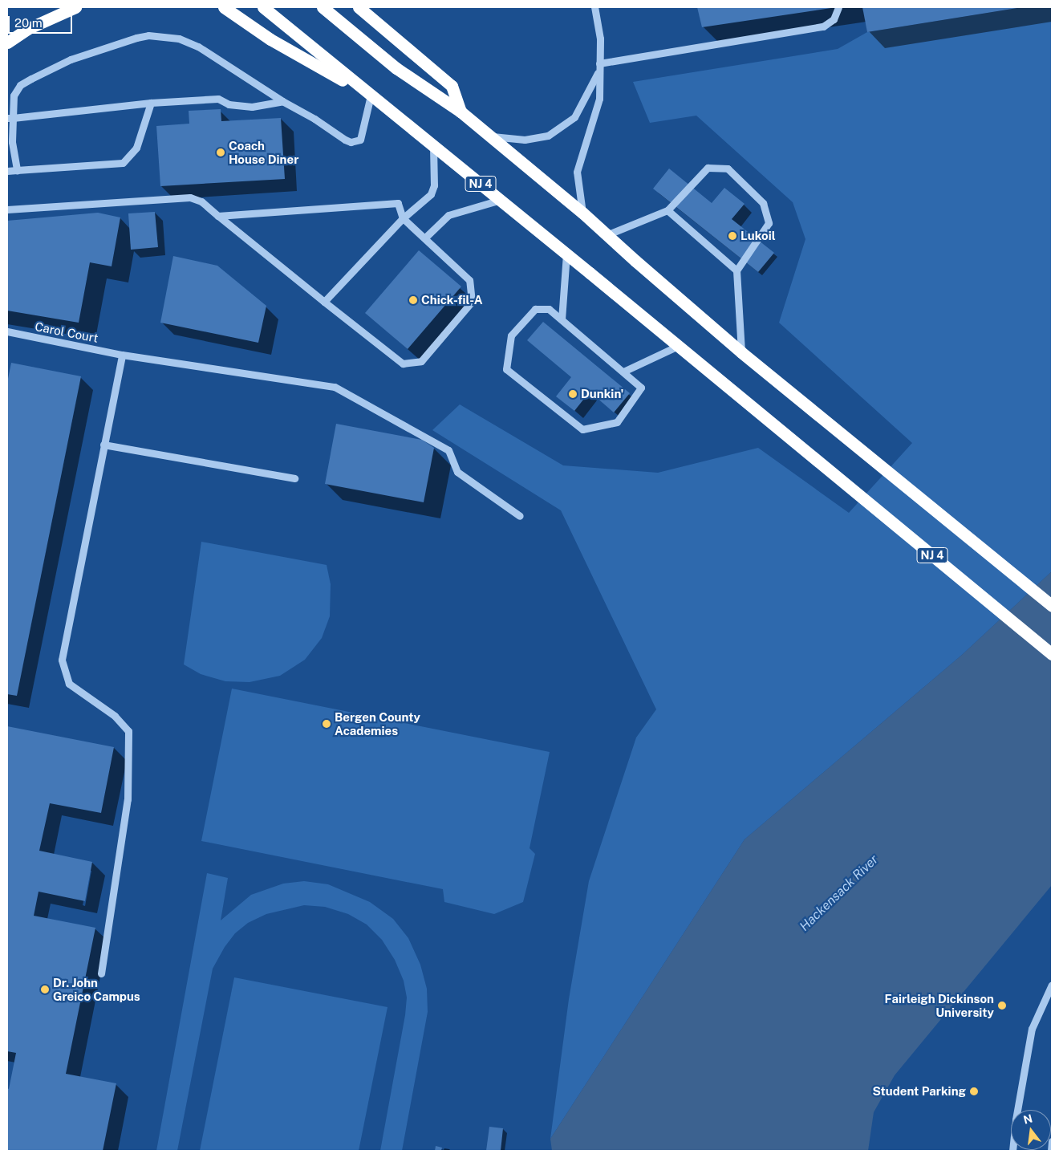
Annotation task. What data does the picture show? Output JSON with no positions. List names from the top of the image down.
{
  "streets": {
    "highway": ["NJ 4"],
    "street": ["Carol Court"]
  },
  "water": ["Hackensack River"],
  "places": [
    "Coach House Diner",
    "Lukoil",
    "Chick-fil-A",
    "Dunkin'",
    "Bergen County Academies",
    "Dr. John Greico Campus",
    "Fairleigh Dickinson University",
    "Student Parking"
  ],
  "scale_bar": "20 m",
  "north": "top"
}
